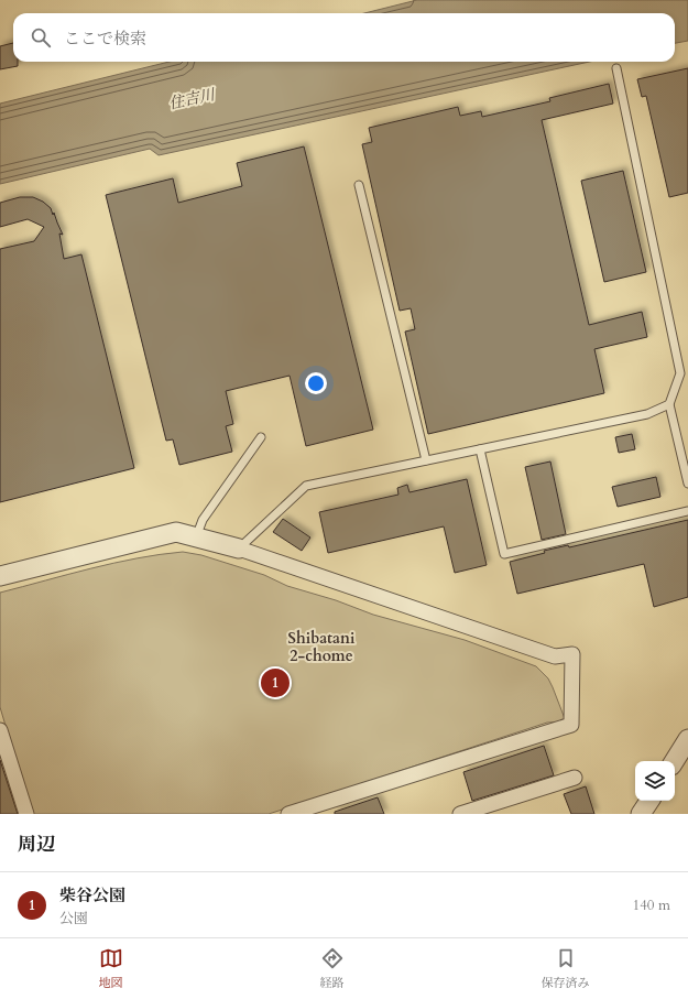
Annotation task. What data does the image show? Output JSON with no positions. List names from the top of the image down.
{
  "districts": ["Shibatani 2-chome"],
  "water": ["住吉川"],
  "page": {
    "search": "ここで検索",
    "pins": "1",
    "heading": "周辺",
    "list": [
      {
        "mark": "1",
        "name": "柴谷公園",
        "note": "公園",
        "value": "140 m"
      }
    ],
    "nav": ["地図", "経路", "保存済み"]
  }
}
